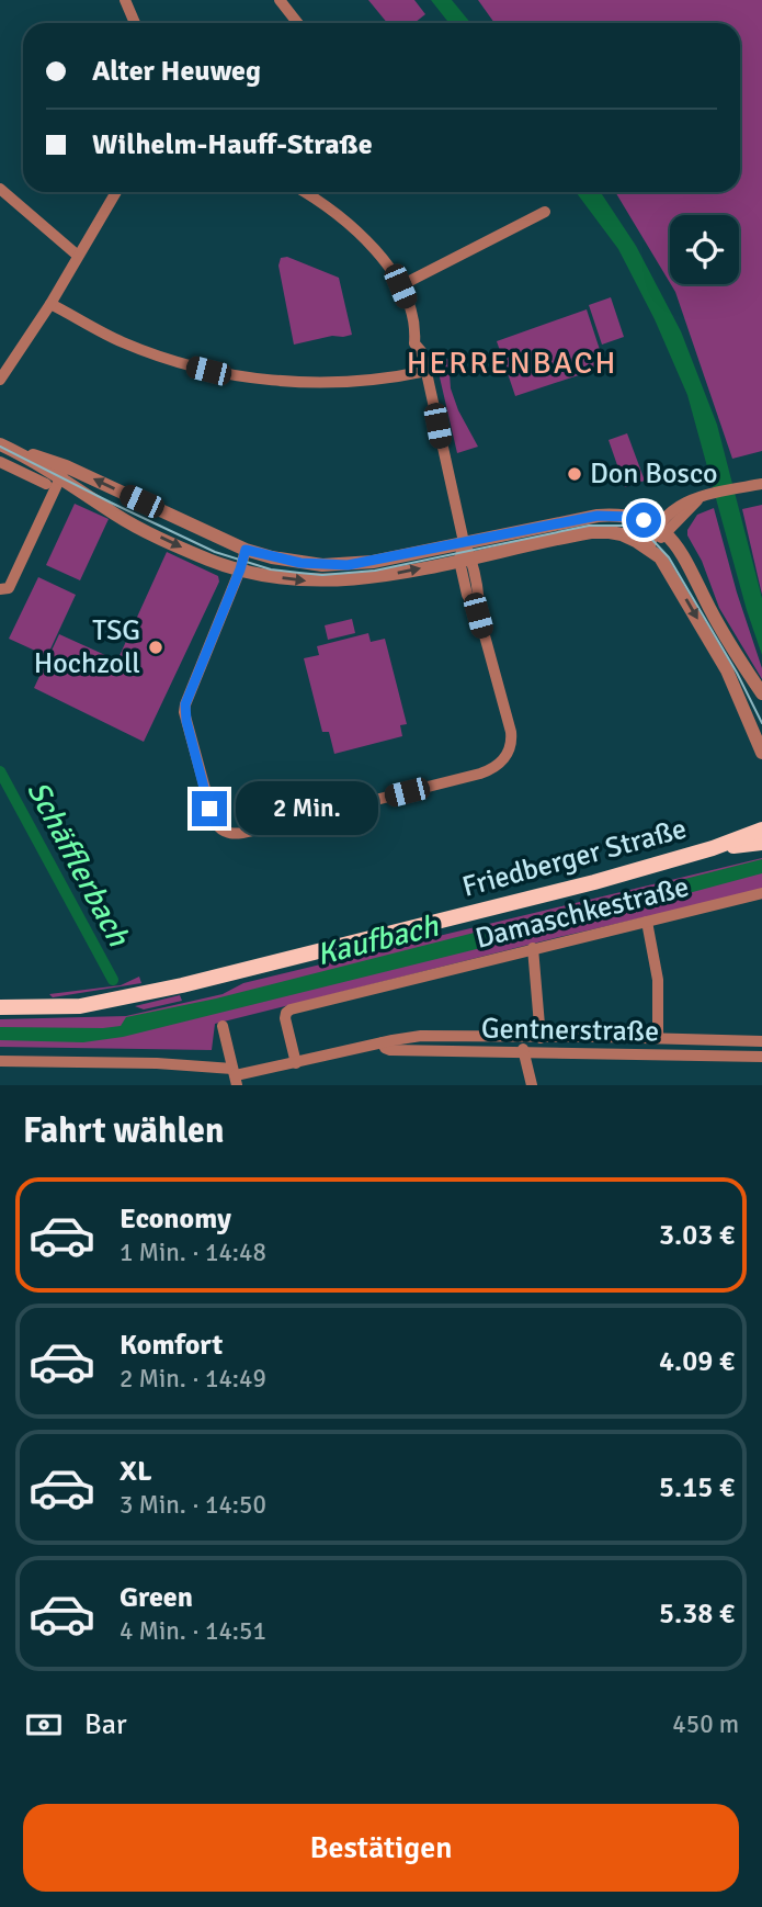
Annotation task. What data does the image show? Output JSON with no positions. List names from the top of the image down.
{
  "streets": {
    "main road": ["Friedberger Straße"],
    "street": ["Damaschkestraße", "Gentnerstraße"]
  },
  "crossings": [
    ["Damaschkestraße", "Gentnerstraße"]
  ],
  "districts": ["HERRENBACH"],
  "water": ["Schäfflerbach", "Kaufbach"],
  "places": ["Don Bosco", "TSG Hochzoll"],
  "page": {
    "banner": ["Alter Heuweg", "Wilhelm-Hauff-Straße"],
    "bubble": "2 Min.",
    "heading": "Fahrt wählen",
    "list": [
      {
        "name": "Economy",
        "note": "1 Min. · 14:48",
        "value": "3.03 €"
      },
      {
        "name": "Komfort",
        "note": "2 Min. · 14:49",
        "value": "4.09 €"
      },
      {
        "name": "XL",
        "note": "3 Min. · 14:50",
        "value": "5.15 €"
      },
      {
        "name": "Green",
        "note": "4 Min. · 14:51",
        "value": "5.38 €"
      }
    ],
    "pay": ["Bar", "450 m"],
    "buttons": "Bestätigen"
  }
}
